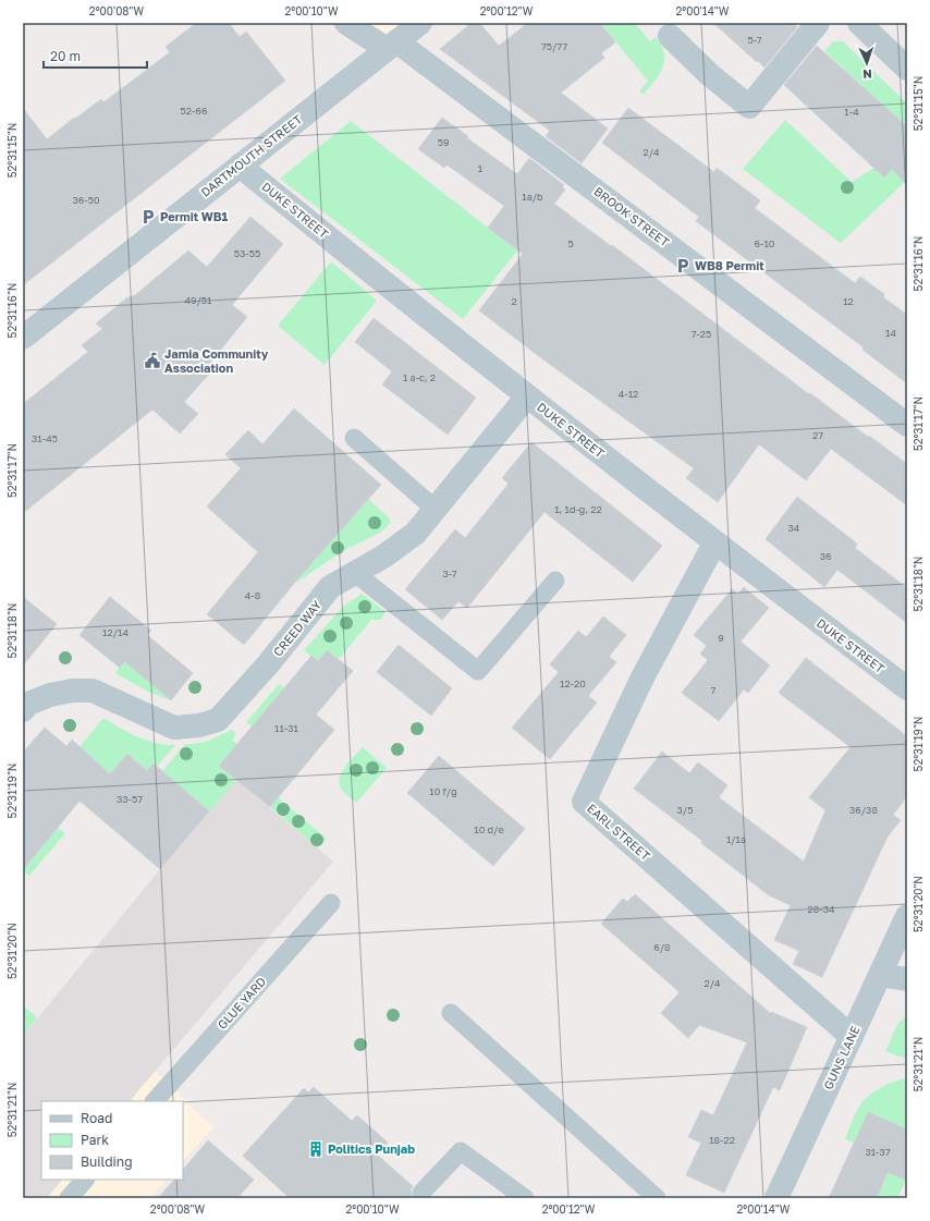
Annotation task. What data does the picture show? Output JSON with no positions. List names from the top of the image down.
{
  "streets": {
    "street": [
      "DARTMOUTH STREET",
      "DUKE STREET",
      "BROOK STREET",
      "CREED WAY",
      "EARL STREET",
      "GUNS LANE"
    ],
    "lane": ["GLUE YARD"]
  },
  "crossings": [
    ["DARTMOUTH STREET", "DUKE STREET"],
    ["DARTMOUTH STREET", "BROOK STREET"],
    ["DUKE STREET", "CREED WAY"],
    ["DUKE STREET", "EARL STREET"],
    ["EARL STREET", "GUNS LANE"]
  ],
  "places": {
    "parking": ["Permit WB1", "WB8 Permit"],
    "public building": ["Jamia Community Association"],
    "building": ["Politics Punjab"]
  },
  "house_numbers": [
    "5-7",
    "75/77",
    "52-66",
    "1-4",
    "59",
    "2/4",
    "1",
    "1a/b",
    "36-50",
    "5",
    "6-10",
    "53-55",
    "49/51",
    "2",
    "12",
    "14",
    "7-25",
    "1 a-c, 2",
    "4-12",
    "27",
    "31-45",
    "1, 1d-g, 22",
    "34",
    "36",
    "3-7",
    "4-8",
    "12/14",
    "9",
    "12-20",
    "7",
    "11-31",
    "10 f/g",
    "33-57",
    "3/5",
    "36/38",
    "10 d/e",
    "1/1a",
    "28-34",
    "6/8",
    "2/4",
    "18-22",
    "31-37"
  ],
  "legend": ["Road", "Park", "Building"],
  "scale_bar": "20 m",
  "north": "bottom",
  "coordinates": [
    "2°00'08\"W",
    "2°00'10\"W",
    "2°00'12\"W",
    "2°00'14\"W",
    "52°31'15\"N",
    "52°31'16\"N",
    "52°31'17\"N",
    "52°31'18\"N",
    "52°31'19\"N",
    "52°31'20\"N",
    "52°31'21\"N"
  ]
}
